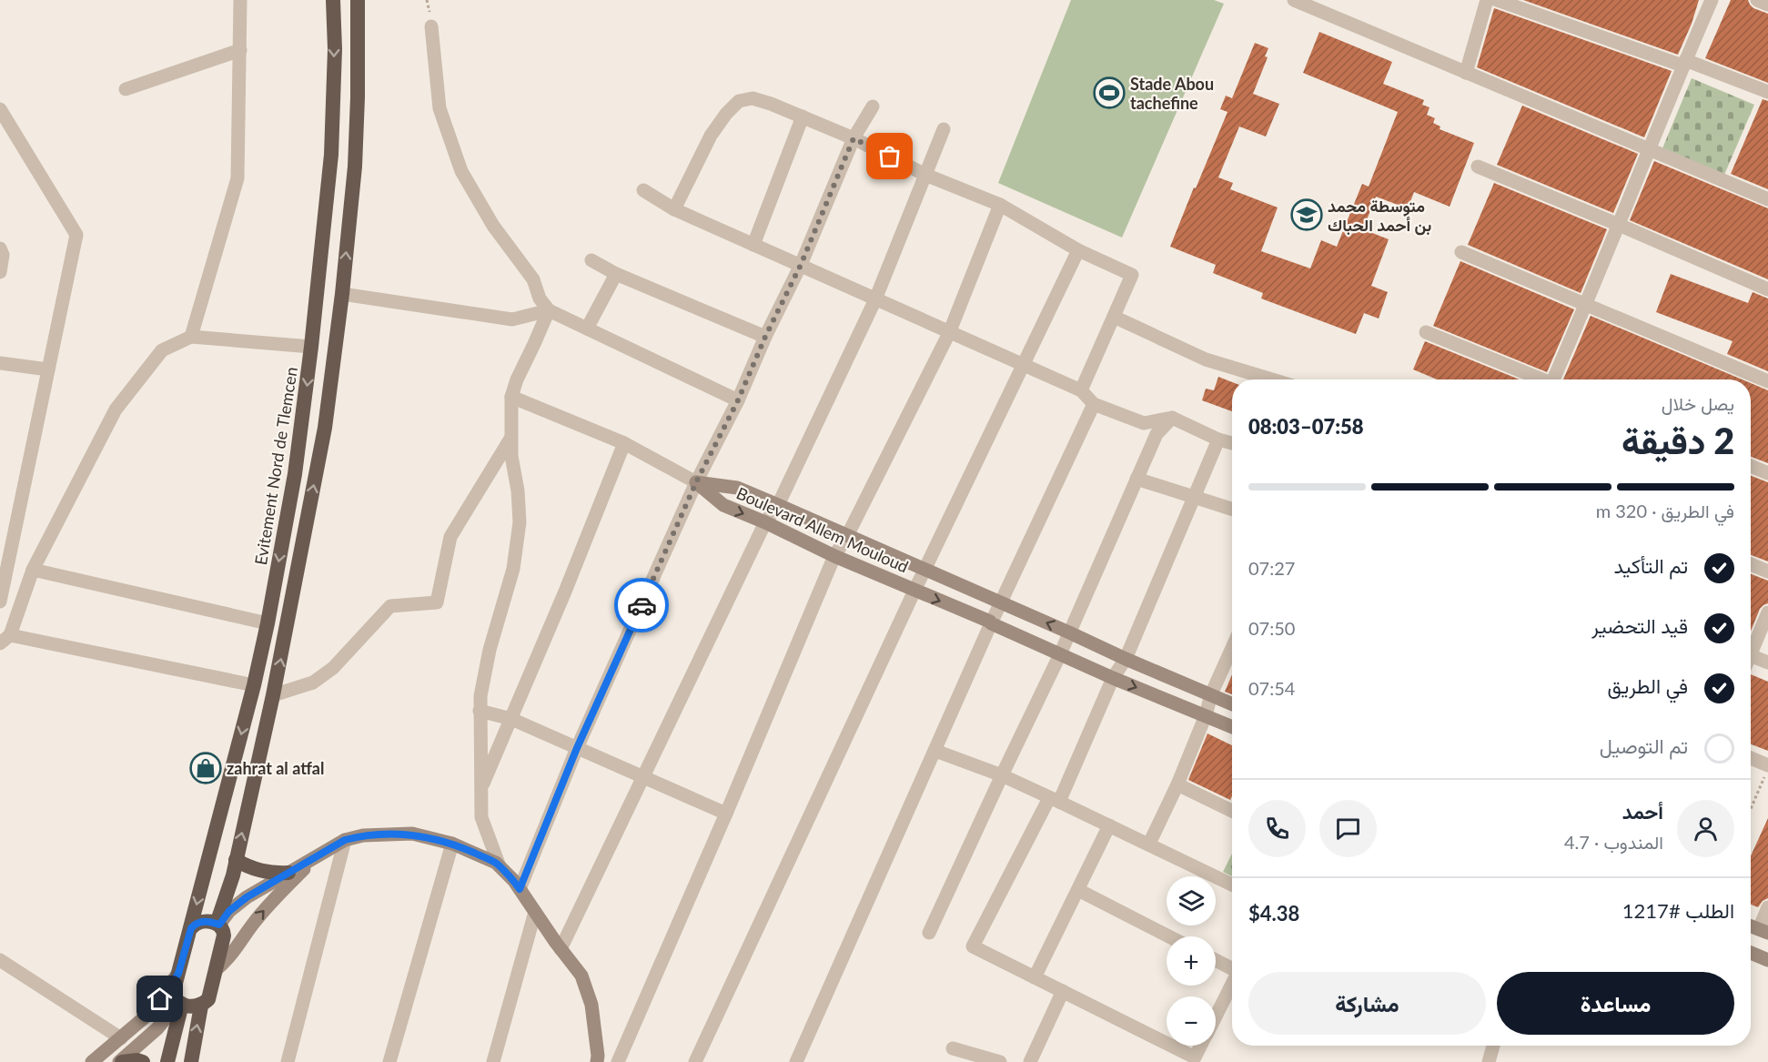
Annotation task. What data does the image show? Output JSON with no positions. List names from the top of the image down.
{
  "streets": {
    "highway": ["Evitement Nord de Tlemcen"],
    "main road": ["Boulevard Allem Mouloud"]
  },
  "places": {
    "sports": ["Stade Abou tachefine"],
    "school or university": ["متوسطة محمد بن أحمد الحباك"],
    "shop": ["zahrat al atfal"]
  },
  "page": {
    "heading": ["2 دقيقة", "يصل خلال", "07:58–08:03"],
    "panel": [
      "أحمد",
      "المندوب · 4.7",
      "الطلب #1217",
      "$4.38"
    ],
    "bar": "في الطريق · 320 m",
    "list": [
      ["تم التأكيد", "07:27"],
      ["قيد التحضير", "07:50"],
      ["في الطريق", "07:54"],
      "تم التوصيل"
    ],
    "map_buttons": ["+", "−"],
    "buttons": ["مساعدة", "مشاركة"]
  }
}
